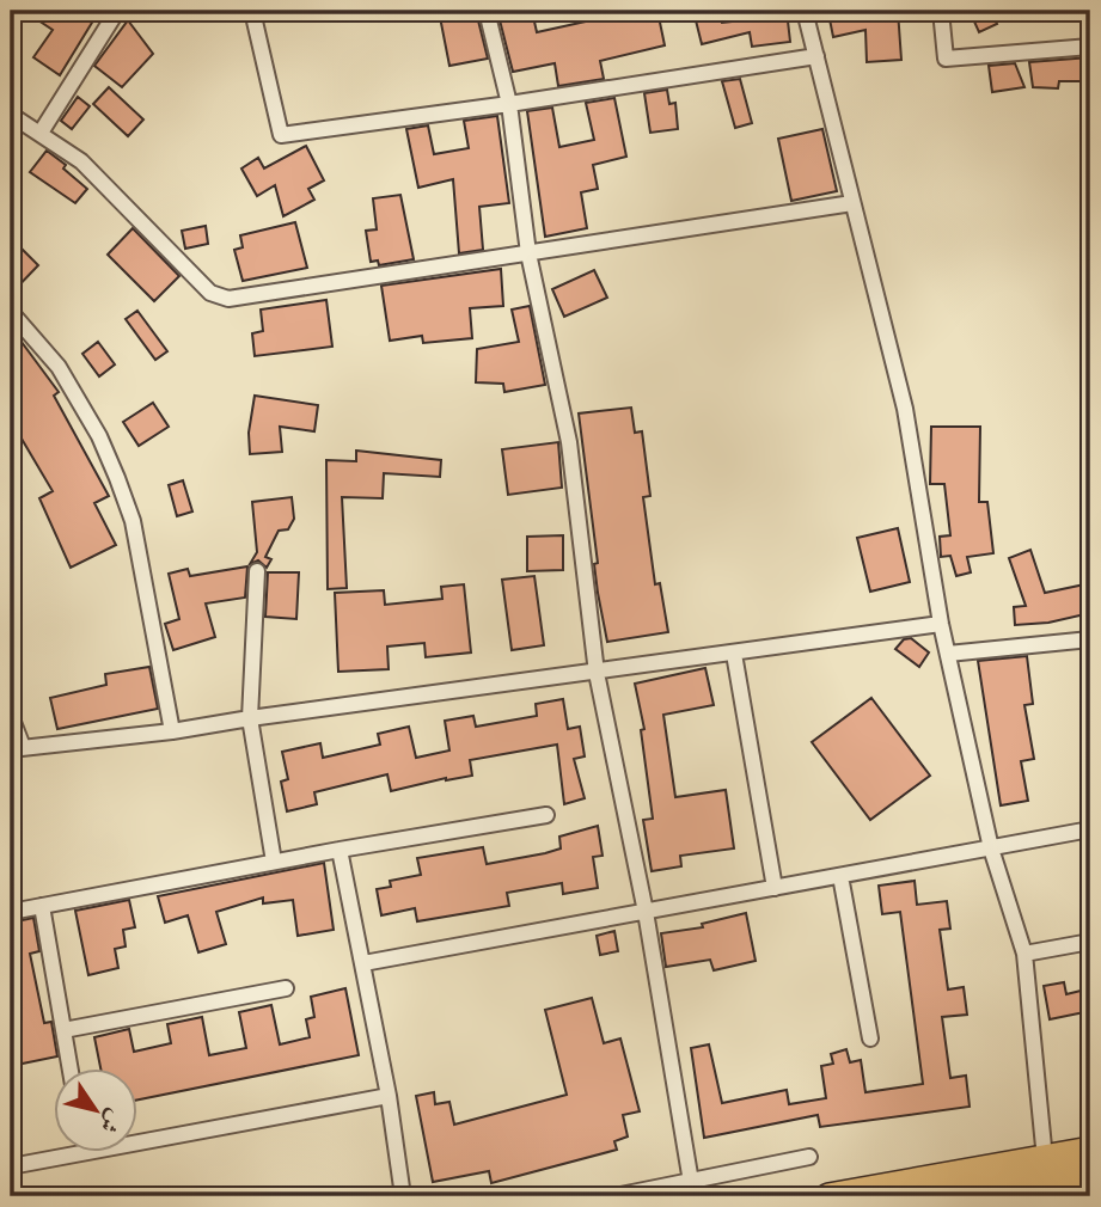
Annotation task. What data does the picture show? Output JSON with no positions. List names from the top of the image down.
{
  "north": "bottom right"
}
